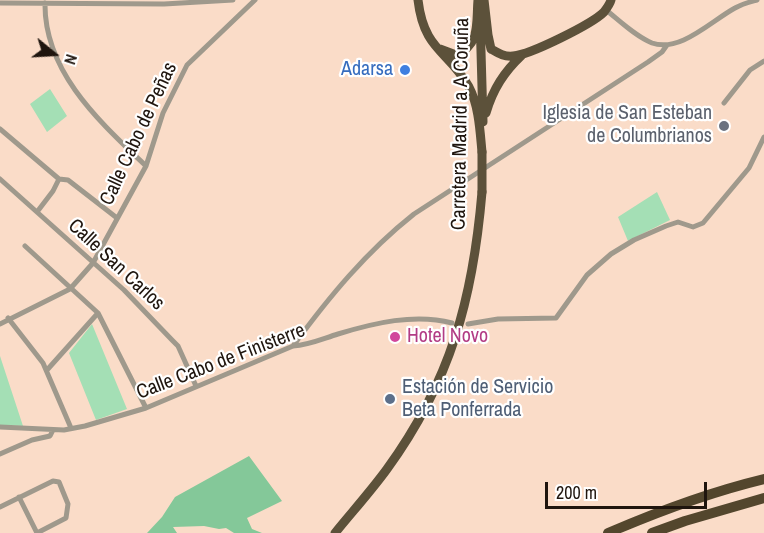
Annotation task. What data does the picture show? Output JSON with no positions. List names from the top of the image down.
{
  "streets": {
    "highway": ["Carretera Madrid a A Coruña"],
    "street": ["Calle Cabo de Peñas", "Calle San Carlos", "Calle Cabo de Finisterre"]
  },
  "crossings": [
    ["Calle Cabo de Peñas", "Calle San Carlos"],
    ["Calle San Carlos", "Calle Cabo de Finisterre"]
  ],
  "places": [
    "Adarsa",
    "Iglesia de San Esteban de Columbrianos",
    "Hotel Novo",
    "Estación de Servicio Beta Ponferrada"
  ],
  "scale_bar": "200 m",
  "north": "right"
}
